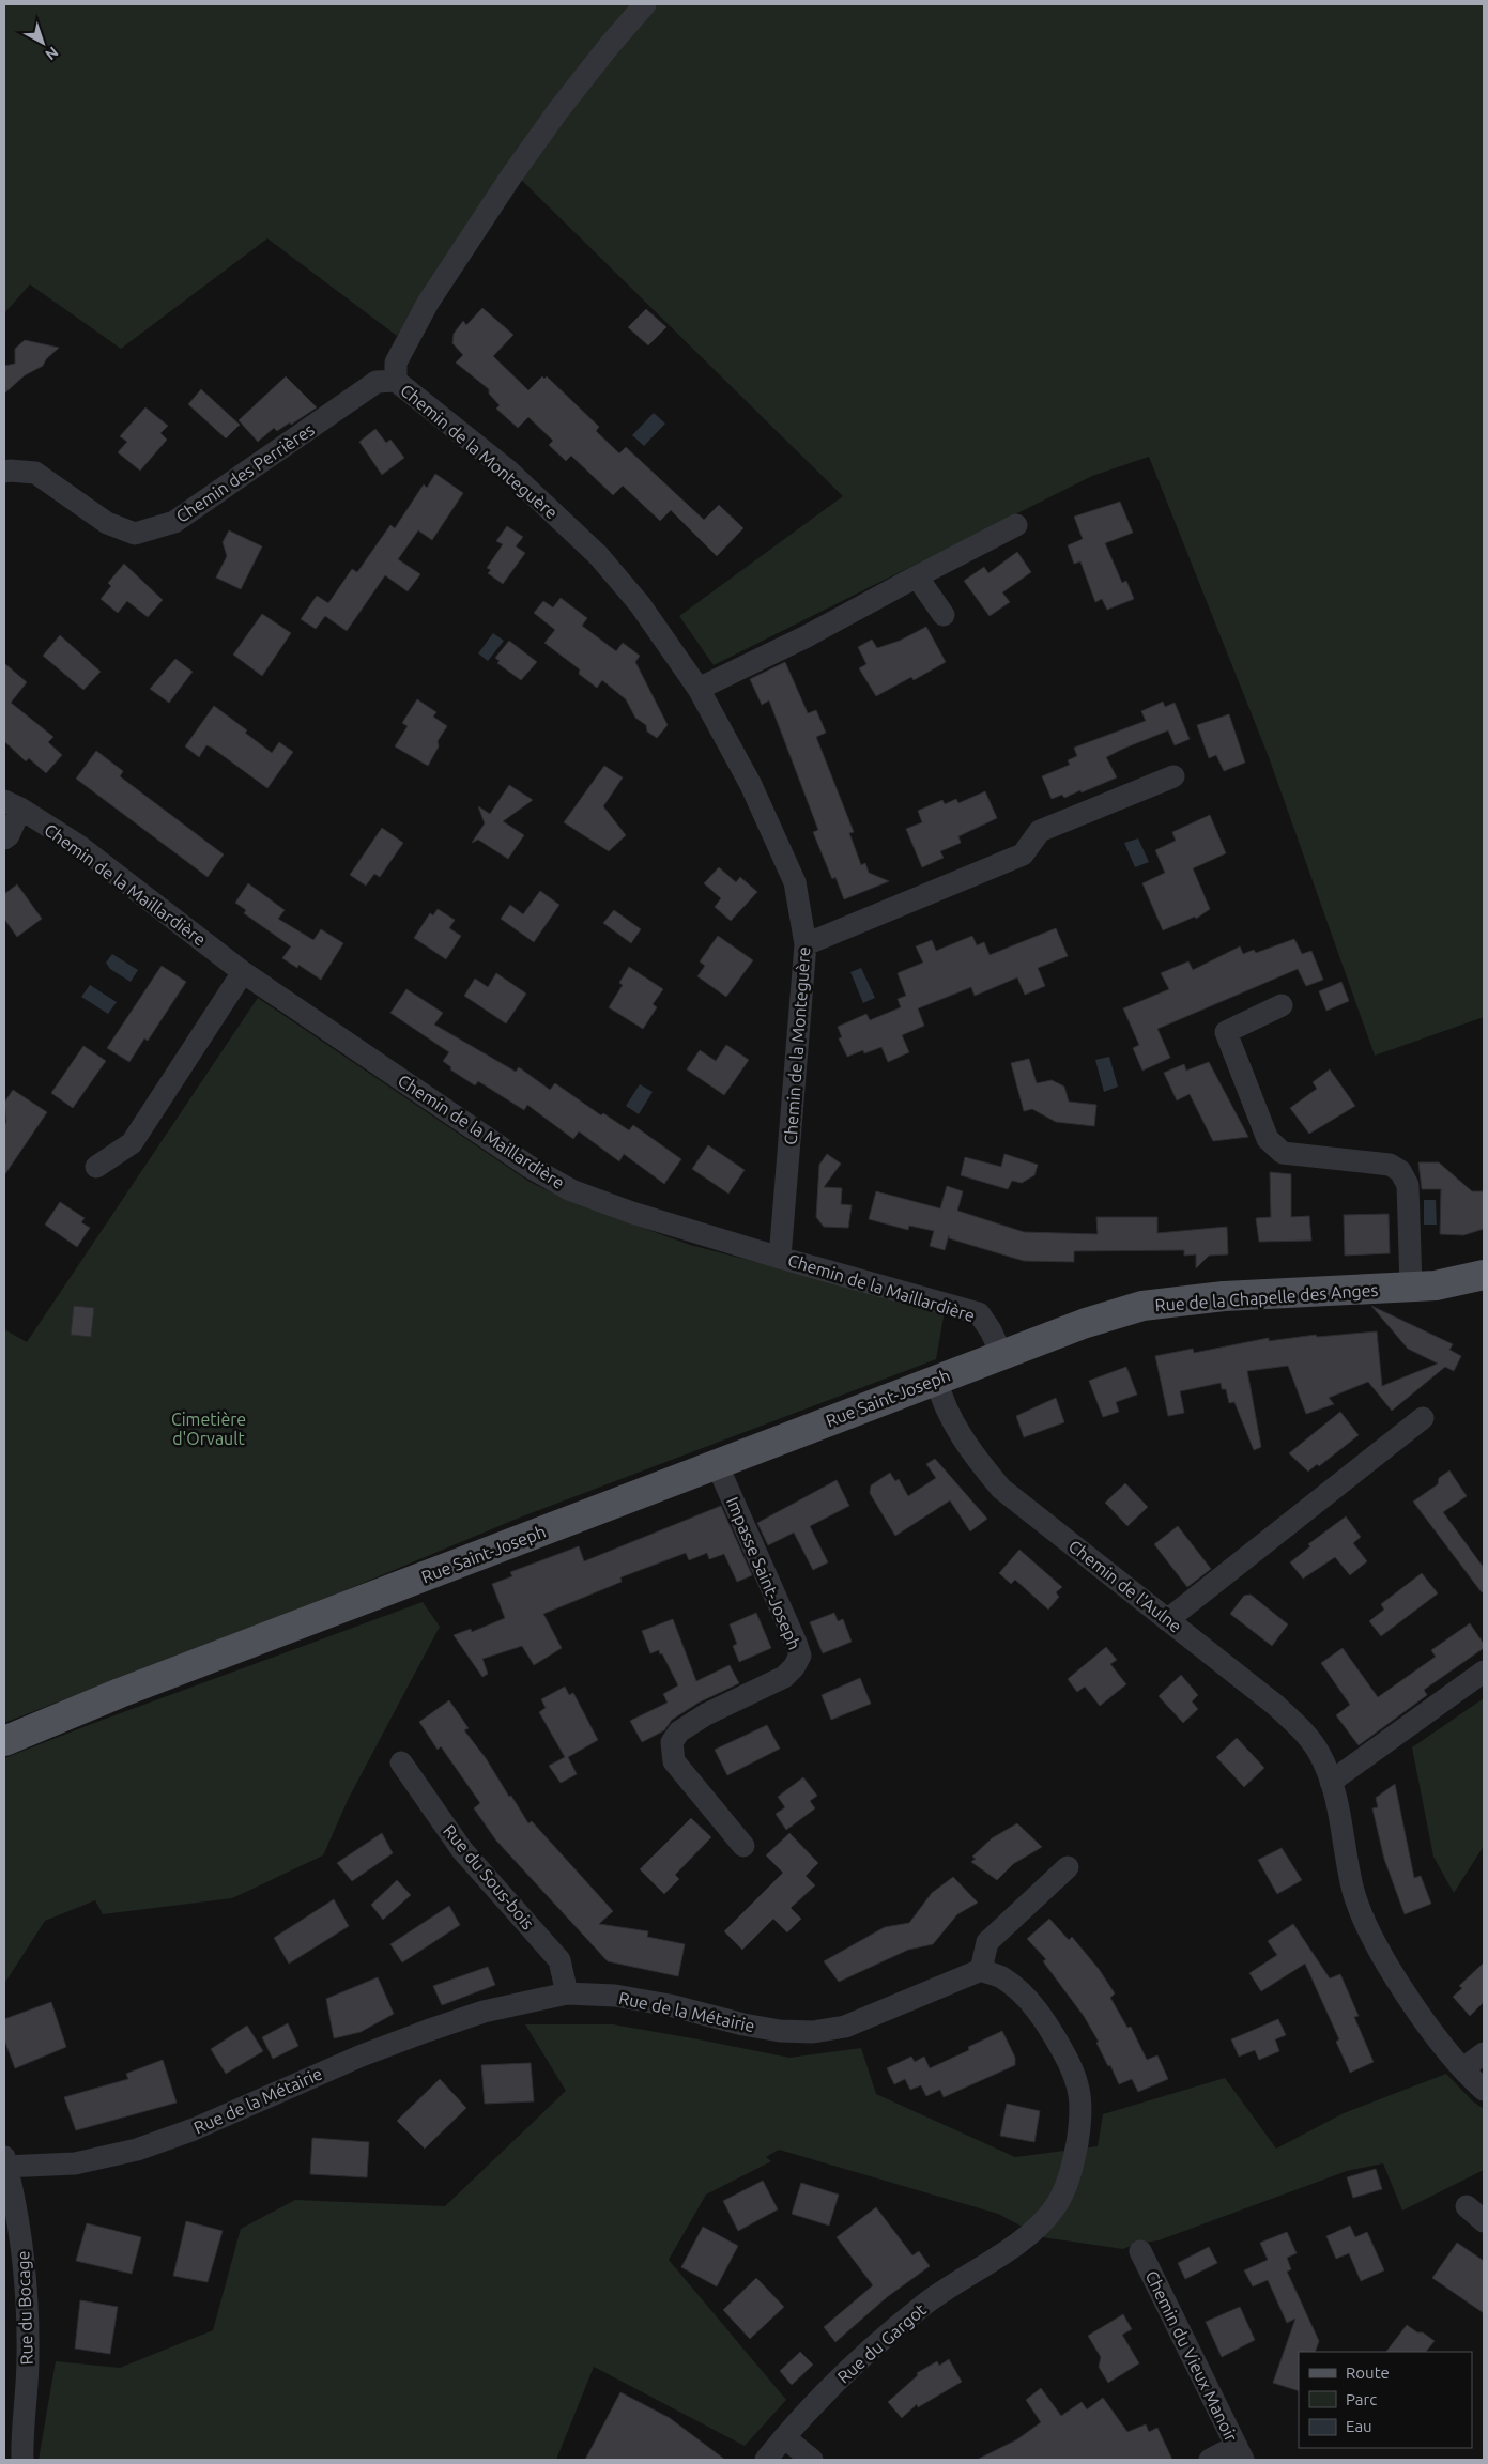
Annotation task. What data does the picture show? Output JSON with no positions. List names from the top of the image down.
{
  "streets": {
    "main road": ["Rue de la Chapelle des Anges", "Rue Saint-Joseph"],
    "street": [
      "Chemin de la Monteguère",
      "Chemin des Perrières",
      "Chemin de la Maillardière",
      "Impasse Saint-Joseph",
      "Chemin de l'Aulne",
      "Rue du Sous-bois",
      "Rue de la Métairie",
      "Rue du Bocage",
      "Rue du Gargot",
      "Chemin du Vieux Manoir"
    ]
  },
  "crossings": [
    ["Chemin de la Monteguère", "Chemin des Perrières"],
    ["Chemin de la Monteguère", "Chemin de la Maillardière"],
    ["Chemin de la Maillardière", "Rue de la Chapelle des Anges"],
    ["Rue de la Chapelle des Anges", "Rue Saint-Joseph"],
    ["Rue Saint-Joseph", "Impasse Saint-Joseph"],
    ["Rue Saint-Joseph", "Chemin de l'Aulne"],
    ["Rue du Sous-bois", "Rue de la Métairie"],
    ["Rue de la Métairie", "Rue du Bocage"],
    ["Rue de la Métairie", "Rue du Gargot"]
  ],
  "parks": ["Cimetière d'Orvault"],
  "legend": ["Route", "Parc", "Eau"],
  "north": "bottom right"
}
